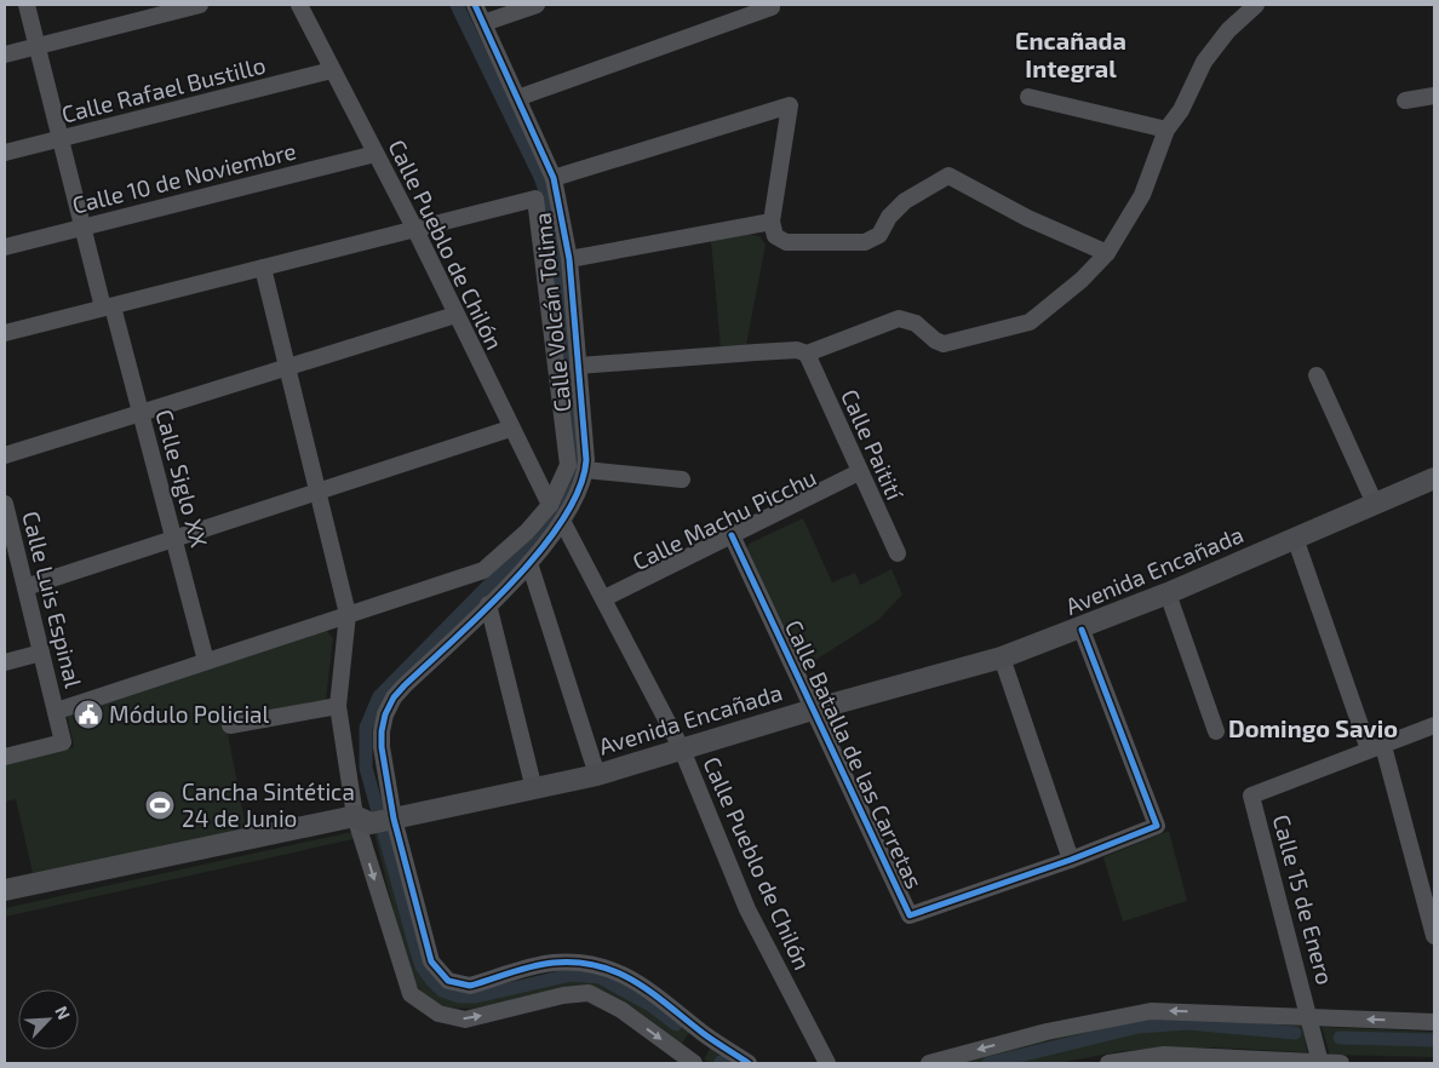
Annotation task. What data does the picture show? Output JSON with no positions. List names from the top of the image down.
{
  "streets": {
    "main road": ["Avenida Encañada"],
    "street": [
      "Calle Rafael Bustillo",
      "Calle 10 de Noviembre",
      "Calle Pueblo de Chilón",
      "Calle Volcán Tolima",
      "Calle Paitití",
      "Calle Siglo XX",
      "Calle Machu Picchu",
      "Calle Luis Espinal",
      "Calle Batalla de las Carretas",
      "Calle 15 de Enero"
    ]
  },
  "crossings": [
    ["Calle Rafael Bustillo", "Calle Pueblo de Chilón"],
    ["Calle Rafael Bustillo", "Calle Siglo XX"],
    ["Calle 10 de Noviembre", "Calle Pueblo de Chilón"],
    ["Calle 10 de Noviembre", "Calle Siglo XX"],
    ["Calle Pueblo de Chilón", "Calle Volcán Tolima"],
    ["Calle Pueblo de Chilón", "Calle Machu Picchu"],
    ["Calle Pueblo de Chilón", "Avenida Encañada"],
    ["Calle Volcán Tolima", "Avenida Encañada"],
    ["Calle Paitití", "Calle Machu Picchu"],
    ["Calle Machu Picchu", "Calle Batalla de las Carretas"],
    ["Avenida Encañada", "Calle Batalla de las Carretas"]
  ],
  "districts": ["Encañada Integral", "Domingo Savio"],
  "places": {
    "public building": ["Módulo Policial"],
    "sports": ["Cancha Sintética 24 de Junio"]
  },
  "north": "top right"
}
